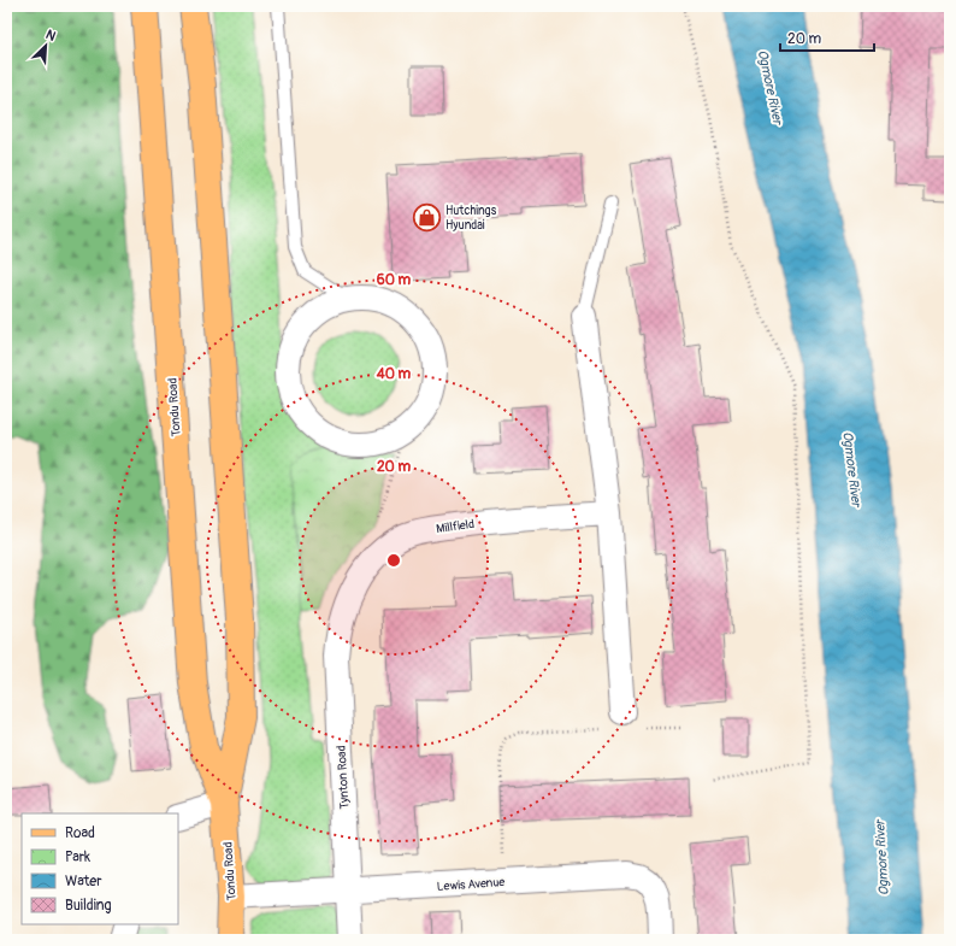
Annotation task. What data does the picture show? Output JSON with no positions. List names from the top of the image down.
{
  "streets": {
    "main road": ["Tondu Road"],
    "street": ["Millfield", "Tynton Road", "Lewis Avenue"]
  },
  "crossings": [
    ["Tondu Road", "Lewis Avenue"],
    ["Millfield", "Tynton Road"],
    ["Tynton Road", "Lewis Avenue"]
  ],
  "water": ["Ogmore River"],
  "places": {
    "shop": ["Hutchings Hyundai"]
  },
  "legend": [
    "Road",
    "Park",
    "Water",
    "Building"
  ],
  "scale_bar": "20 m",
  "north": "top right",
  "rings": ["60 m", "40 m", "20 m"]
}
